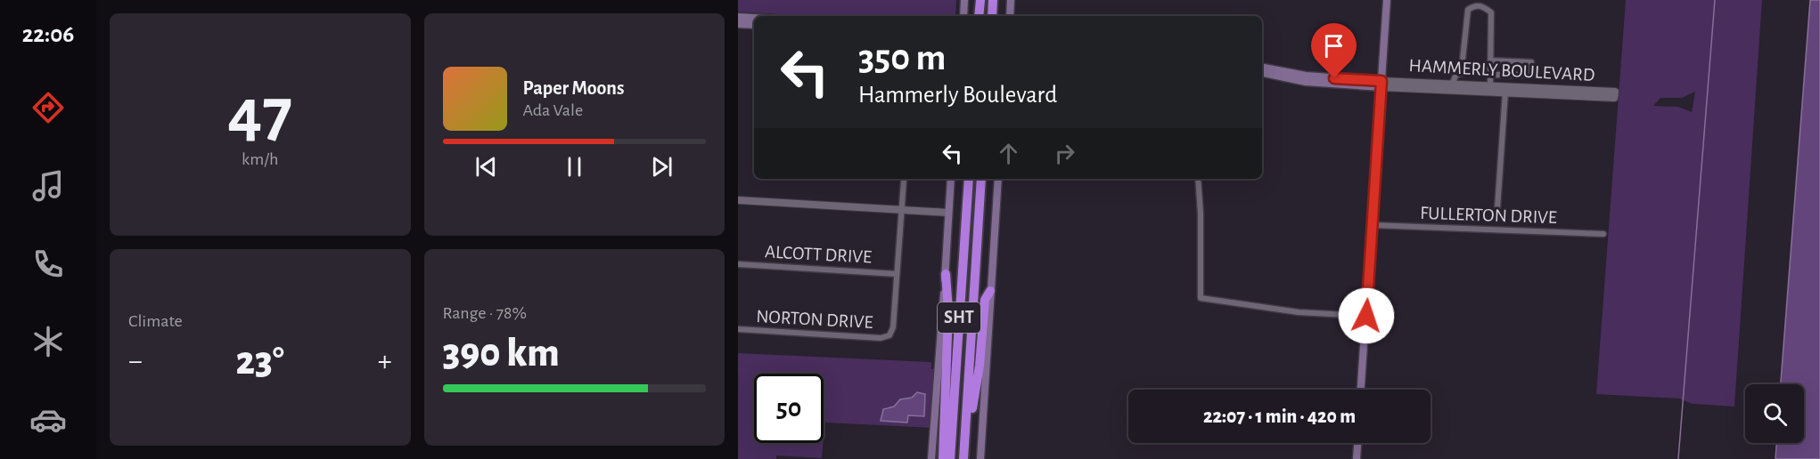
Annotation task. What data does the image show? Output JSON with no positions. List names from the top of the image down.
{
  "streets": {
    "highway": ["SHT"],
    "main road": ["HAMMERLY BOULEVARD"],
    "street": ["FULLERTON DRIVE", "ALCOTT DRIVE", "NORTON DRIVE"]
  },
  "crossings": [
    ["ALCOTT DRIVE", "NORTON DRIVE"]
  ],
  "page": {
    "tabs": "22:06",
    "tile": [
      ["47", "km/h"],
      "Climate",
      ["Range · 78%", "390 km"]
    ],
    "turn": ["350 m", "Hammerly Boulevard"],
    "song": ["Paper Moons", "Ada Vale"],
    "heat": ["−", "23°", "+"],
    "limit": "50",
    "trip": "22:07 · 1 min · 420 m"
  }
}
